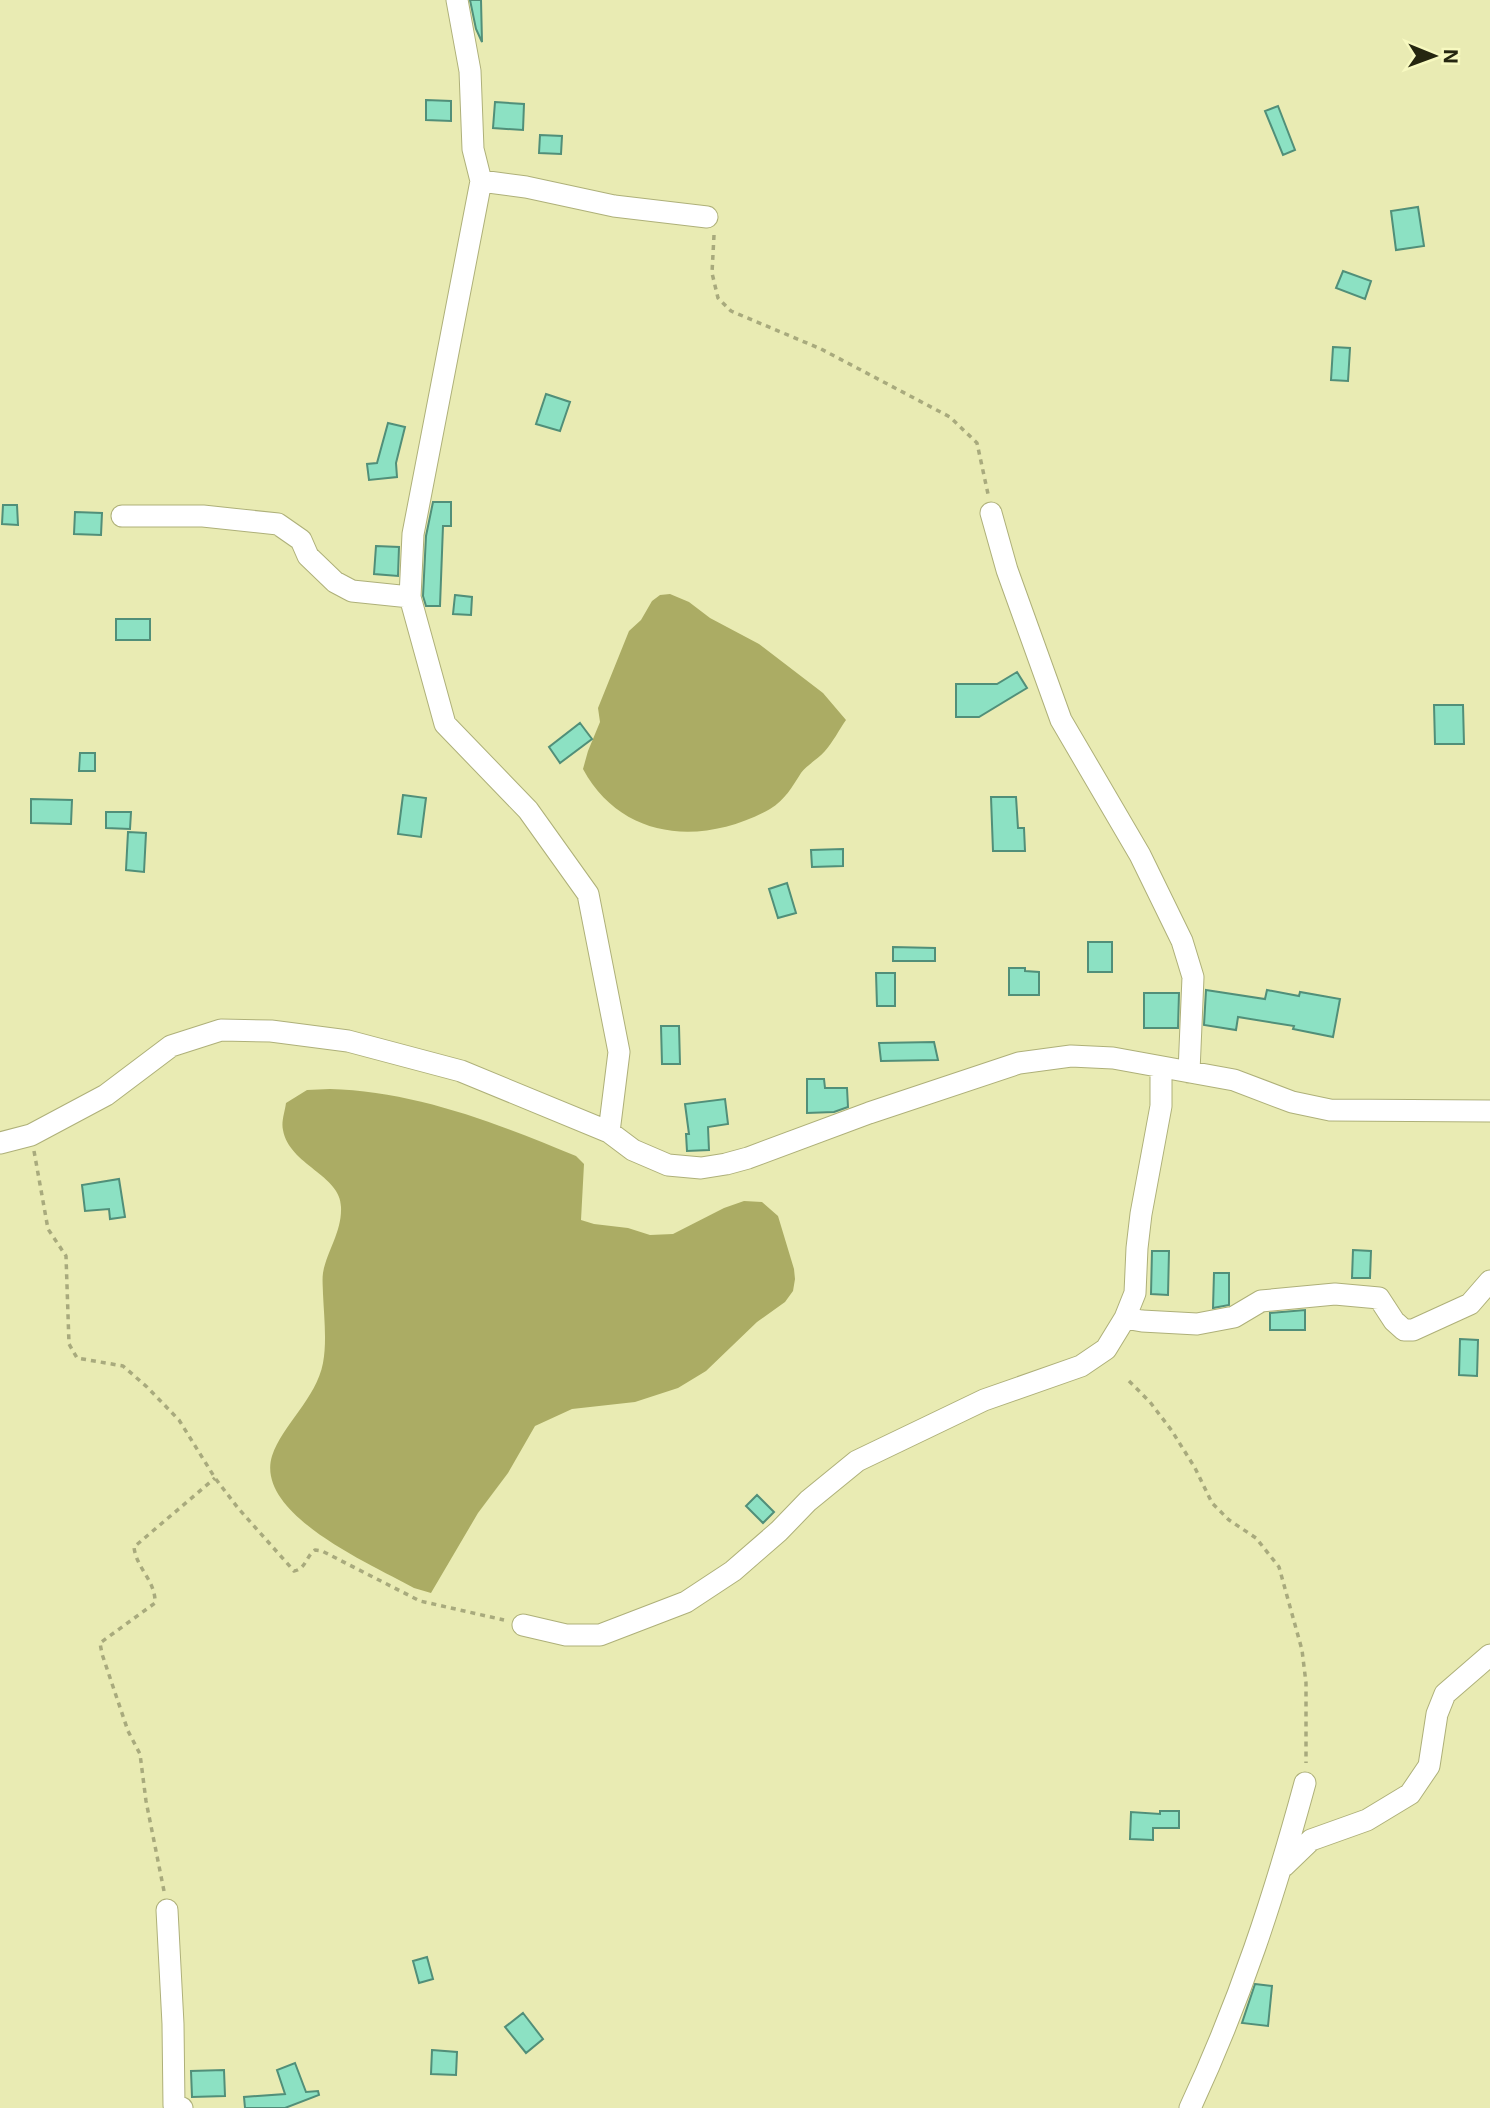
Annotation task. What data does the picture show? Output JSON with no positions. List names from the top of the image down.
{
  "north": "right"
}
